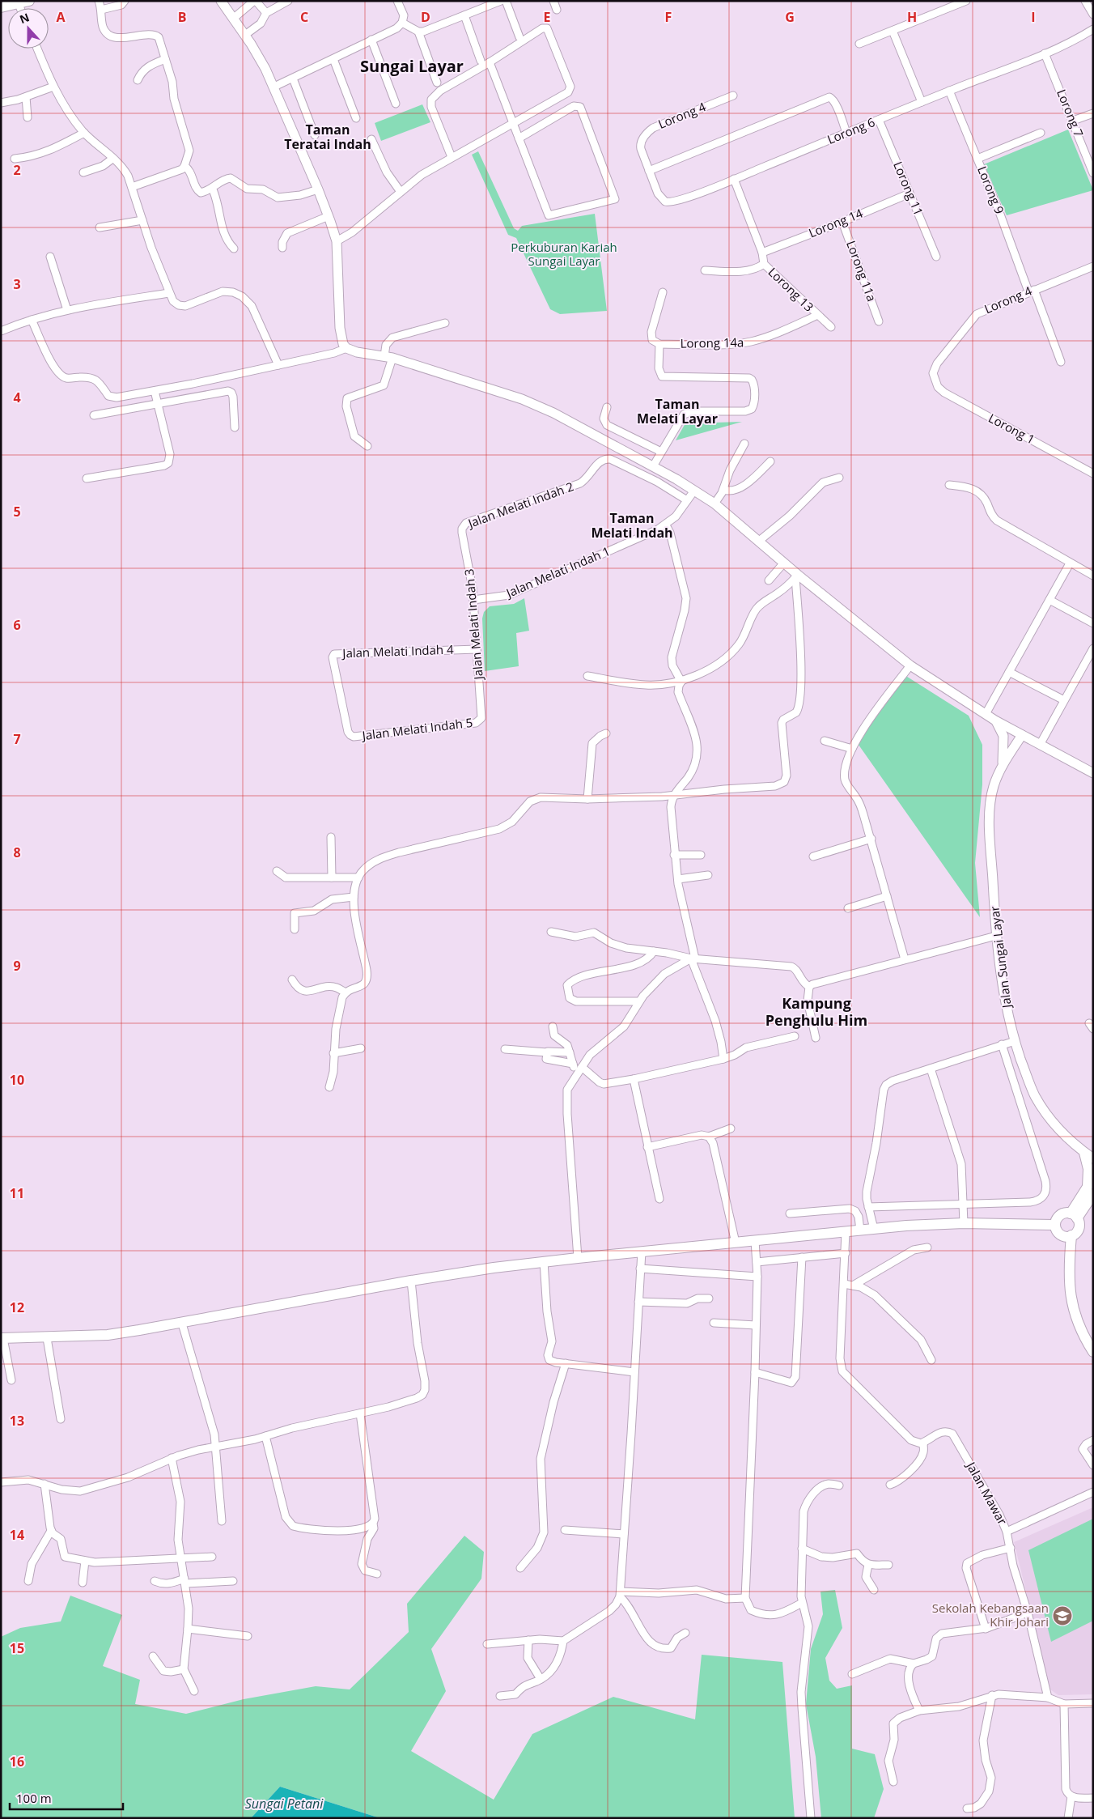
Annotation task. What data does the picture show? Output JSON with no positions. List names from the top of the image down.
{
  "streets": {
    "street": [
      "Lorong 7",
      "Lorong 4",
      "Lorong 6",
      "Lorong 11",
      "Lorong 9",
      "Lorong 14",
      "Lorong 11a",
      "Lorong 13",
      "Lorong 14a",
      "Lorong 1",
      "Jalan Melati Indah 2",
      "Jalan Melati Indah 1",
      "Jalan Melati Indah 3",
      "Jalan Melati Indah 4",
      "Jalan Melati Indah 5",
      "Jalan Sungai Layar",
      "Jalan Mawar"
    ]
  },
  "crossings": [
    ["Lorong 7", "Lorong 6"],
    ["Lorong 4", "Lorong 6"],
    ["Lorong 4", "Lorong 9"],
    ["Lorong 4", "Lorong 1"],
    ["Lorong 6", "Lorong 11"],
    ["Lorong 6", "Lorong 9"],
    ["Lorong 6", "Lorong 13"],
    ["Lorong 11", "Lorong 14"],
    ["Lorong 14", "Lorong 11a"],
    ["Lorong 14", "Lorong 13"],
    ["Lorong 13", "Lorong 14a"],
    ["Jalan Melati Indah 2", "Jalan Melati Indah 1"],
    ["Jalan Melati Indah 2", "Jalan Melati Indah 3"],
    ["Jalan Melati Indah 1", "Jalan Melati Indah 3"],
    ["Jalan Melati Indah 3", "Jalan Melati Indah 4"],
    ["Jalan Melati Indah 3", "Jalan Melati Indah 5"],
    ["Jalan Melati Indah 4", "Jalan Melati Indah 5"]
  ],
  "districts": [
    "Sungai Layar",
    "Taman Teratai Indah",
    "Taman Melati Layar",
    "Taman Melati Indah",
    "Kampung Penghulu Him"
  ],
  "water": ["Sungai Petani"],
  "parks": ["Perkuburan Kariah Sungai Layar"],
  "places": {
    "school or university": ["Sekolah Kebangsaan Khir Johari"]
  },
  "scale_bar": "100 m",
  "north": "top",
  "grid": {
    "columns": [
      "A",
      "B",
      "C",
      "D",
      "E",
      "F",
      "G",
      "H",
      "I"
    ],
    "rows": [
      "2",
      "3",
      "4",
      "5",
      "6",
      "7",
      "8",
      "9",
      "10",
      "11",
      "12",
      "13",
      "14",
      "15",
      "16"
    ]
  }
}
